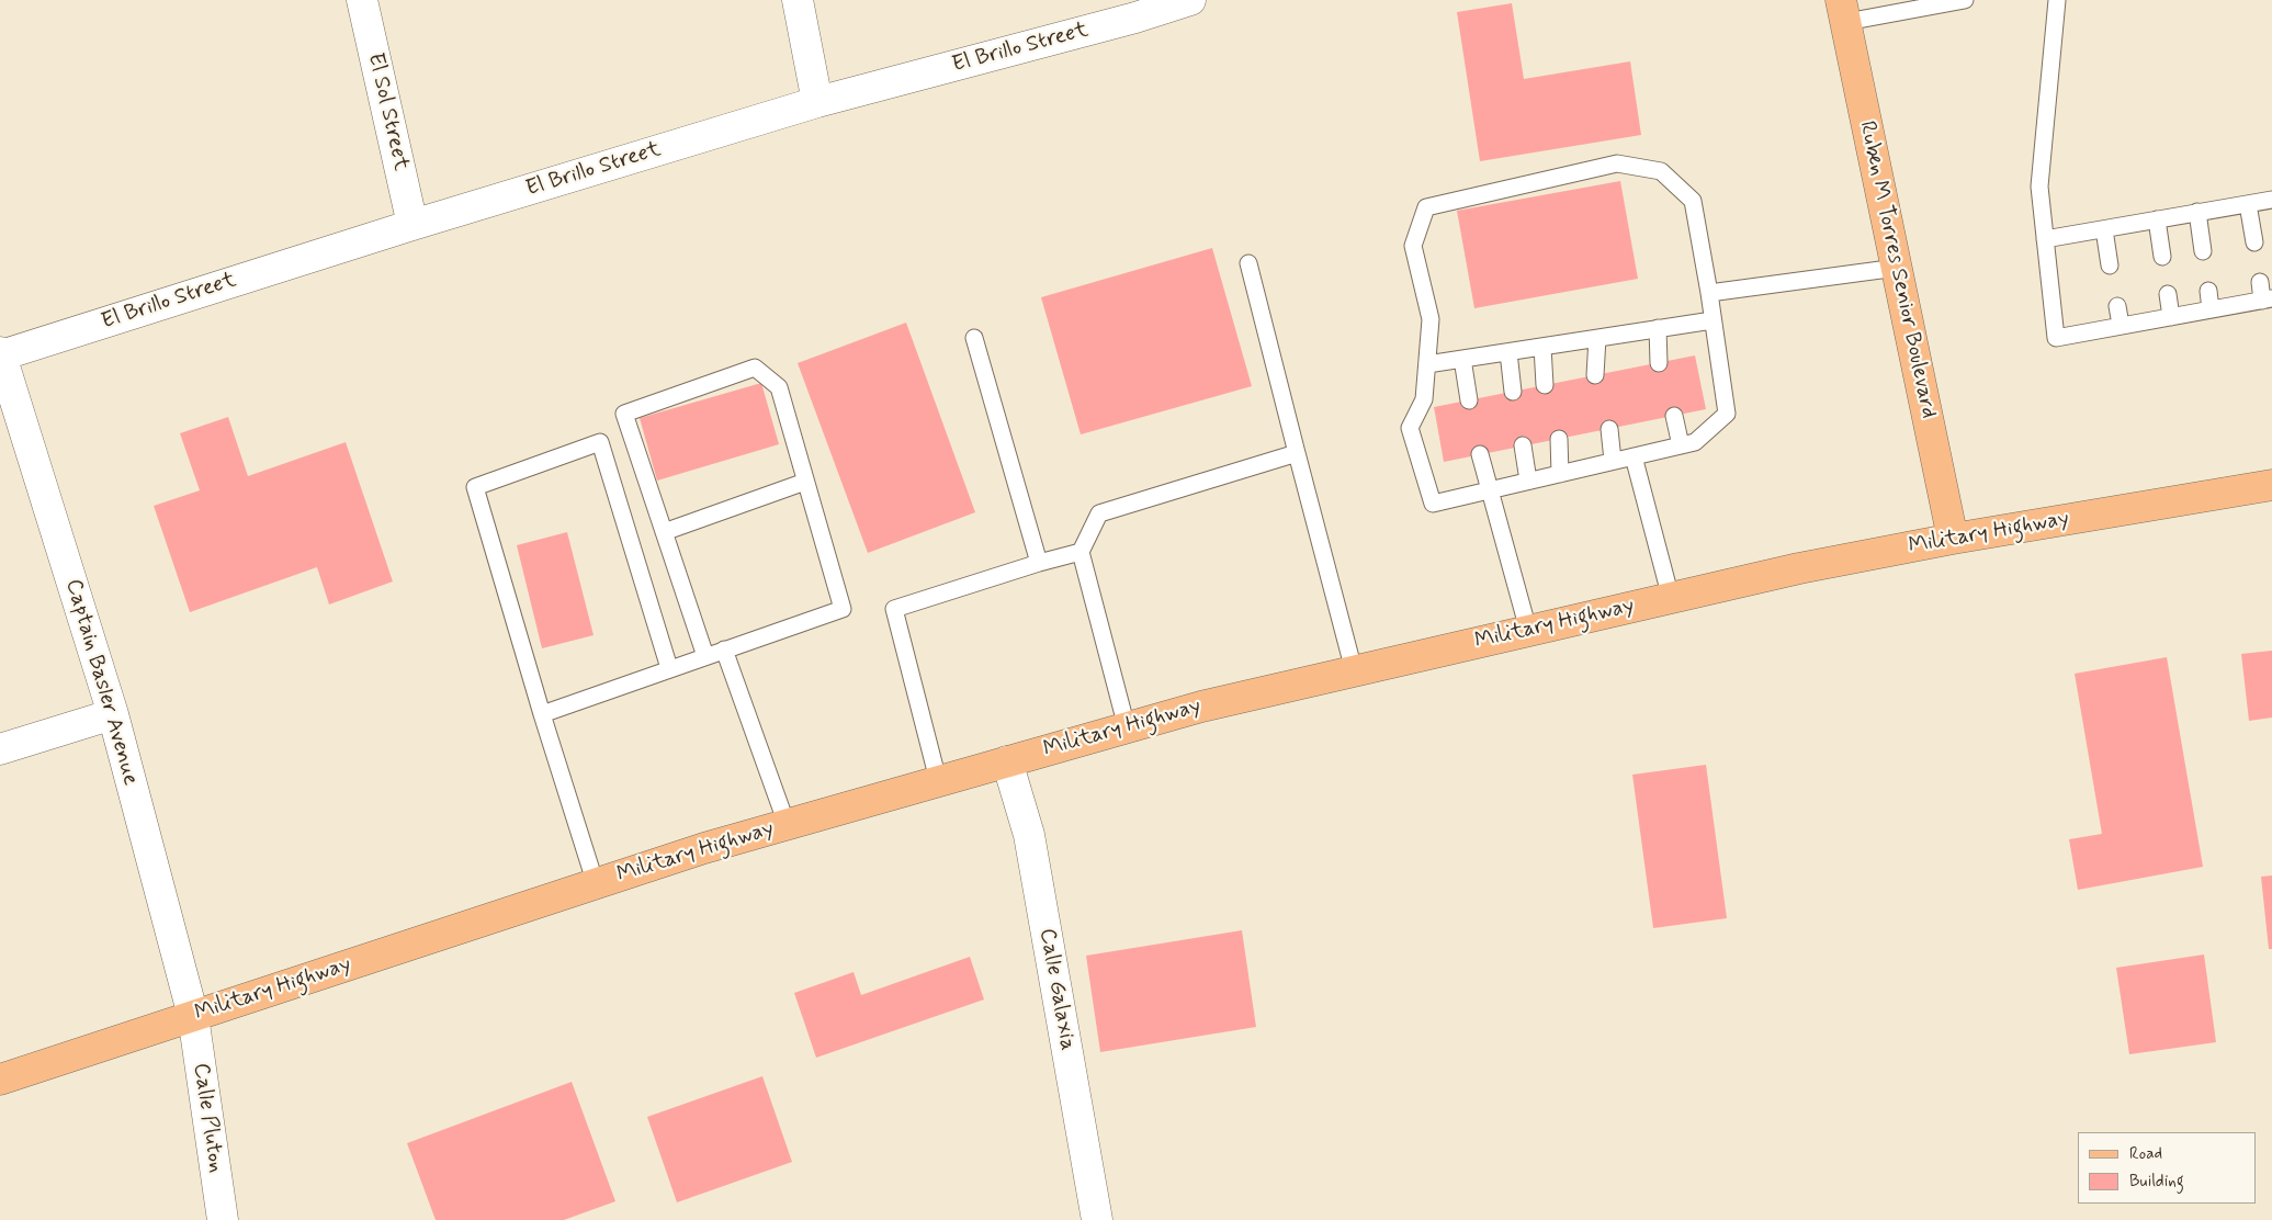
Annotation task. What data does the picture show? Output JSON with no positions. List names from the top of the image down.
{
  "streets": {
    "main road": ["Ruben M Torres Senior Boulevard", "Military Highway"],
    "street": [
      "El Brillo Street",
      "El Sol Street",
      "Captain Basler Avenue",
      "Calle Galaxia",
      "Calle Pluton"
    ]
  },
  "crossings": [
    ["El Brillo Street", "El Sol Street"],
    ["El Brillo Street", "Captain Basler Avenue"],
    ["Ruben M Torres Senior Boulevard", "Military Highway"],
    ["Military Highway", "Captain Basler Avenue"],
    ["Military Highway", "Calle Galaxia"],
    ["Military Highway", "Calle Pluton"],
    ["Captain Basler Avenue", "Calle Pluton"]
  ],
  "legend": ["Road", "Building"]
}
